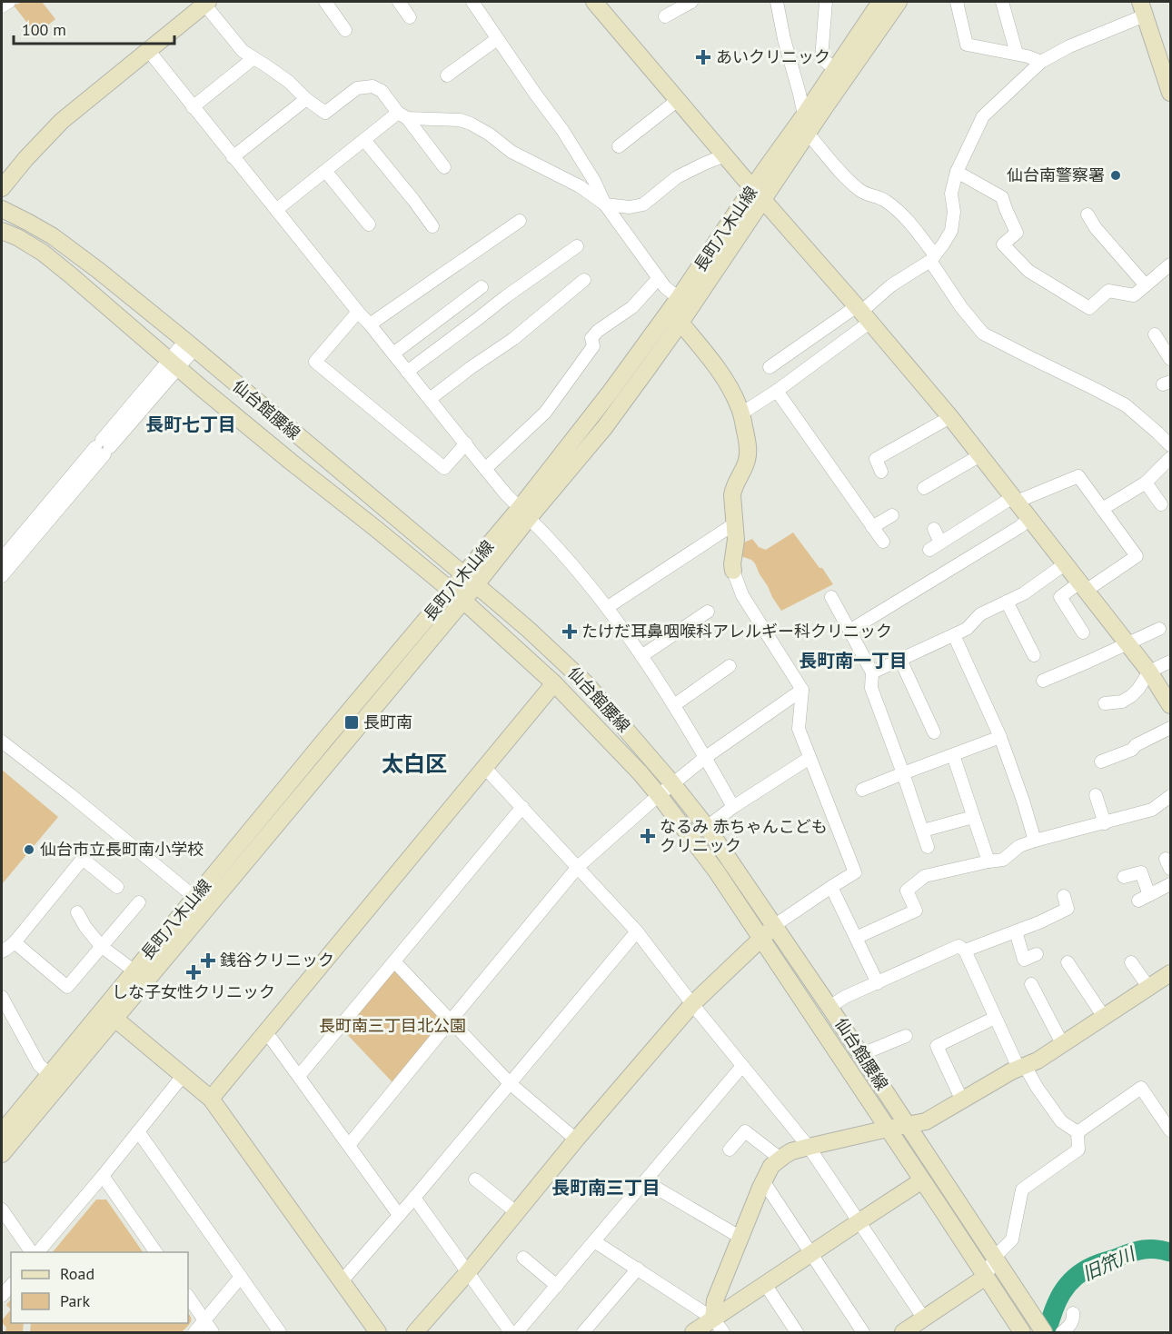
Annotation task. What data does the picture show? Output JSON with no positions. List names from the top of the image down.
{
  "streets": {
    "street": ["長町八木山線", "仙台館腰線"]
  },
  "crossings": [
    ["長町八木山線", "仙台館腰線"]
  ],
  "districts": [
    "長町七丁目",
    "長町南一丁目",
    "太白区",
    "長町南三丁目"
  ],
  "water": ["旧笊川"],
  "parks": ["長町南三丁目北公園"],
  "places": {
    "health": [
      "あいクリニック",
      "たけだ耳鼻咽喉科アレルギー科クリニック",
      "なるみ 赤ちゃんこども クリニック",
      "銭谷クリニック",
      "しな子女性クリニック"
    ],
    "other": ["仙台南警察署", "仙台市立長町南小学校"],
    "transit": ["長町南"]
  },
  "legend": ["Road", "Park"],
  "scale_bar": "100 m"
}
